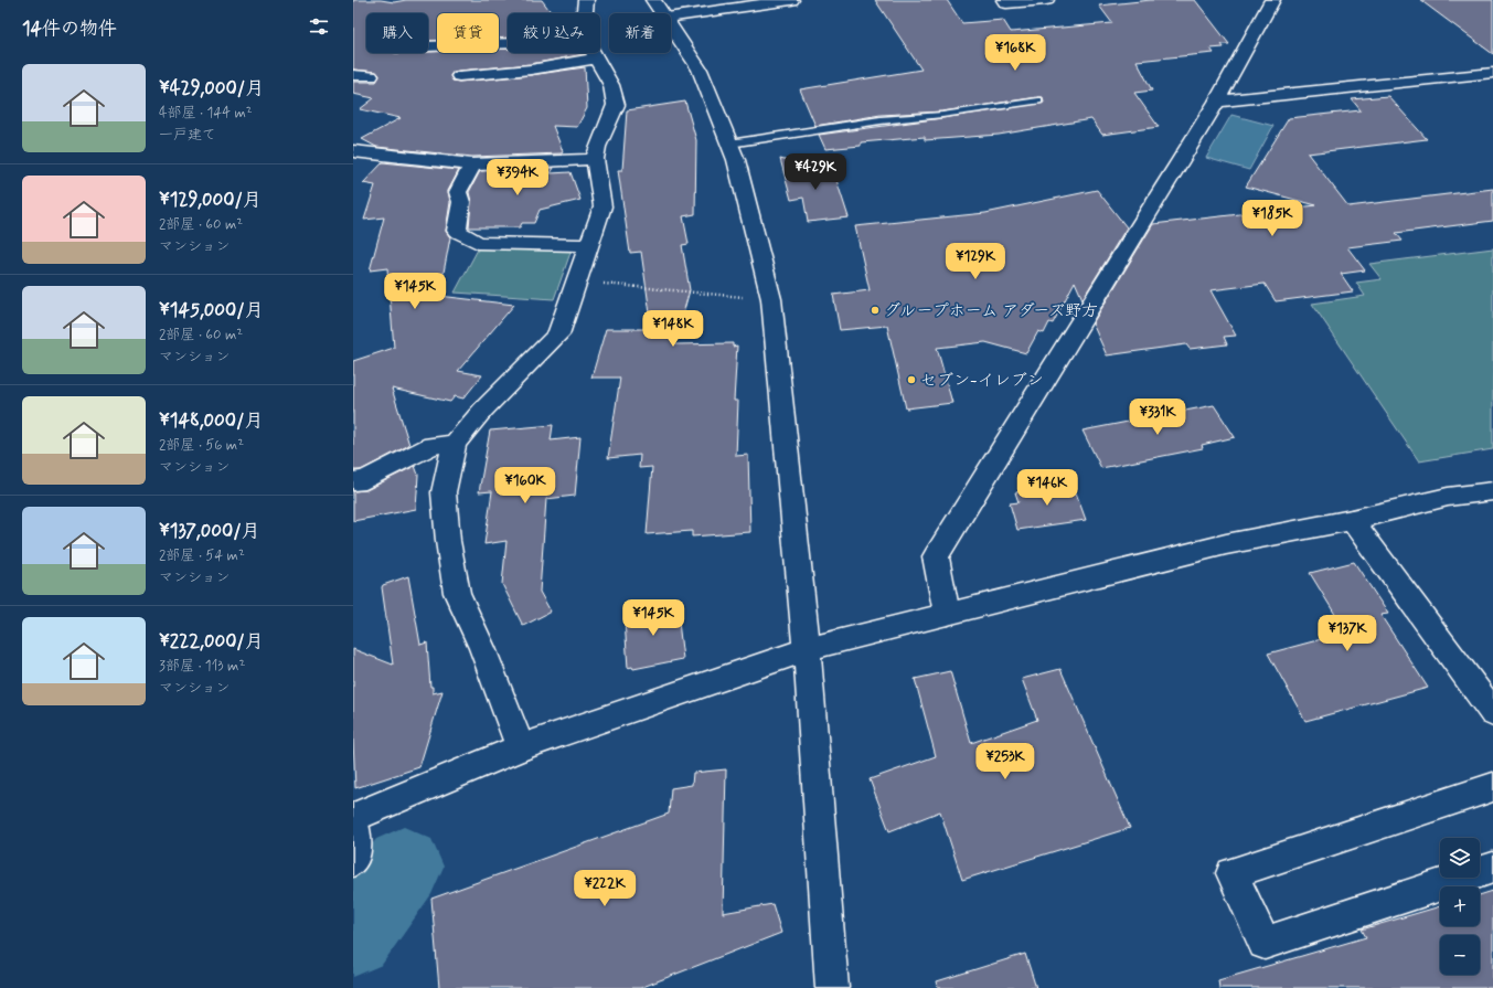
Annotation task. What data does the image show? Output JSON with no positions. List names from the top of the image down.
{
  "places": ["グループホーム アダーズ野方", "セブン-イレブン"],
  "page": {
    "heading": "14件の物件",
    "chip": [
      "購入",
      "賃貸",
      "絞り込み",
      "新着"
    ],
    "price": [
      "¥168K",
      "¥429K",
      "¥394K",
      "¥185K",
      "¥129K",
      "¥145K",
      "¥148K",
      "¥331K",
      "¥160K",
      "¥146K",
      "¥145K",
      "¥137K",
      "¥253K",
      "¥222K"
    ],
    "list": [
      {
        "name": "¥429,000/月",
        "note": "4部屋 · 144 m² · 一戸建て"
      },
      {
        "name": "¥129,000/月",
        "note": "2部屋 · 60 m² · マンション"
      },
      {
        "name": "¥145,000/月",
        "note": "2部屋 · 60 m² · マンション"
      },
      {
        "name": "¥148,000/月",
        "note": "2部屋 · 56 m² · マンション"
      },
      {
        "name": "¥137,000/月",
        "note": "2部屋 · 54 m² · マンション"
      },
      {
        "name": "¥222,000/月",
        "note": "3部屋 · 113 m² · マンション"
      }
    ],
    "map_buttons": ["+", "−"]
  }
}
